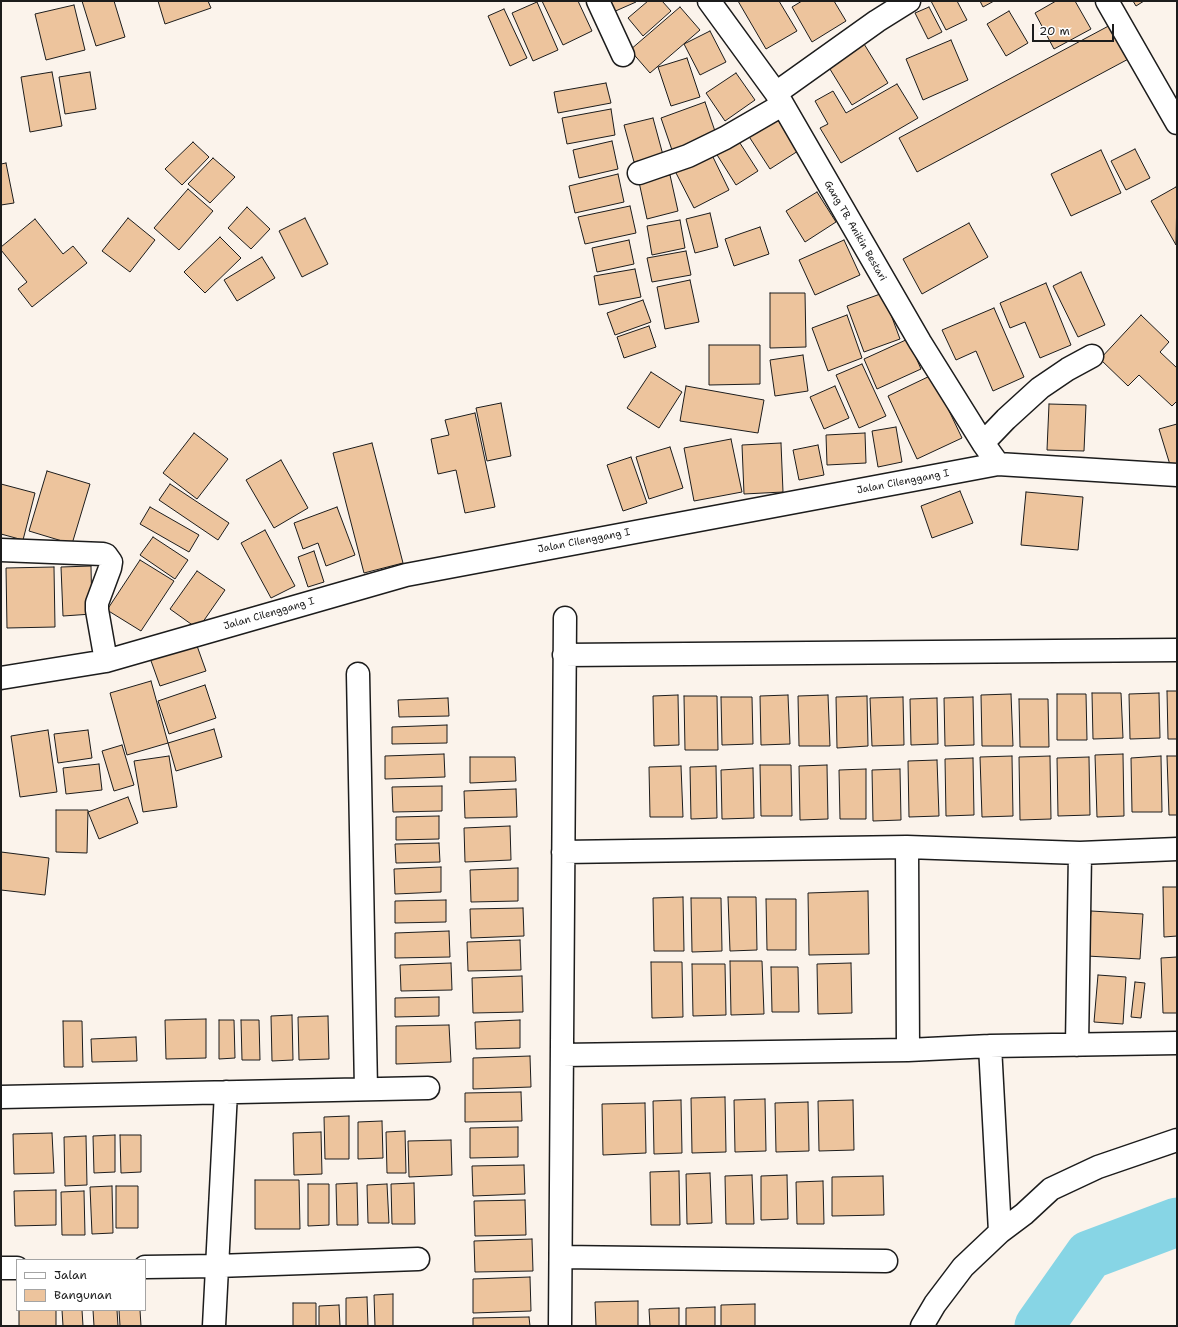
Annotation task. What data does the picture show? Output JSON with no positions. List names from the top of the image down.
{
  "streets": {
    "street": ["Gang TB. Anikin Bestari", "Jalan Cilenggang I"]
  },
  "crossings": [
    ["Gang TB. Anikin Bestari", "Jalan Cilenggang I"]
  ],
  "legend": ["Jalan", "Bangunan"],
  "scale_bar": "20 m"
}
